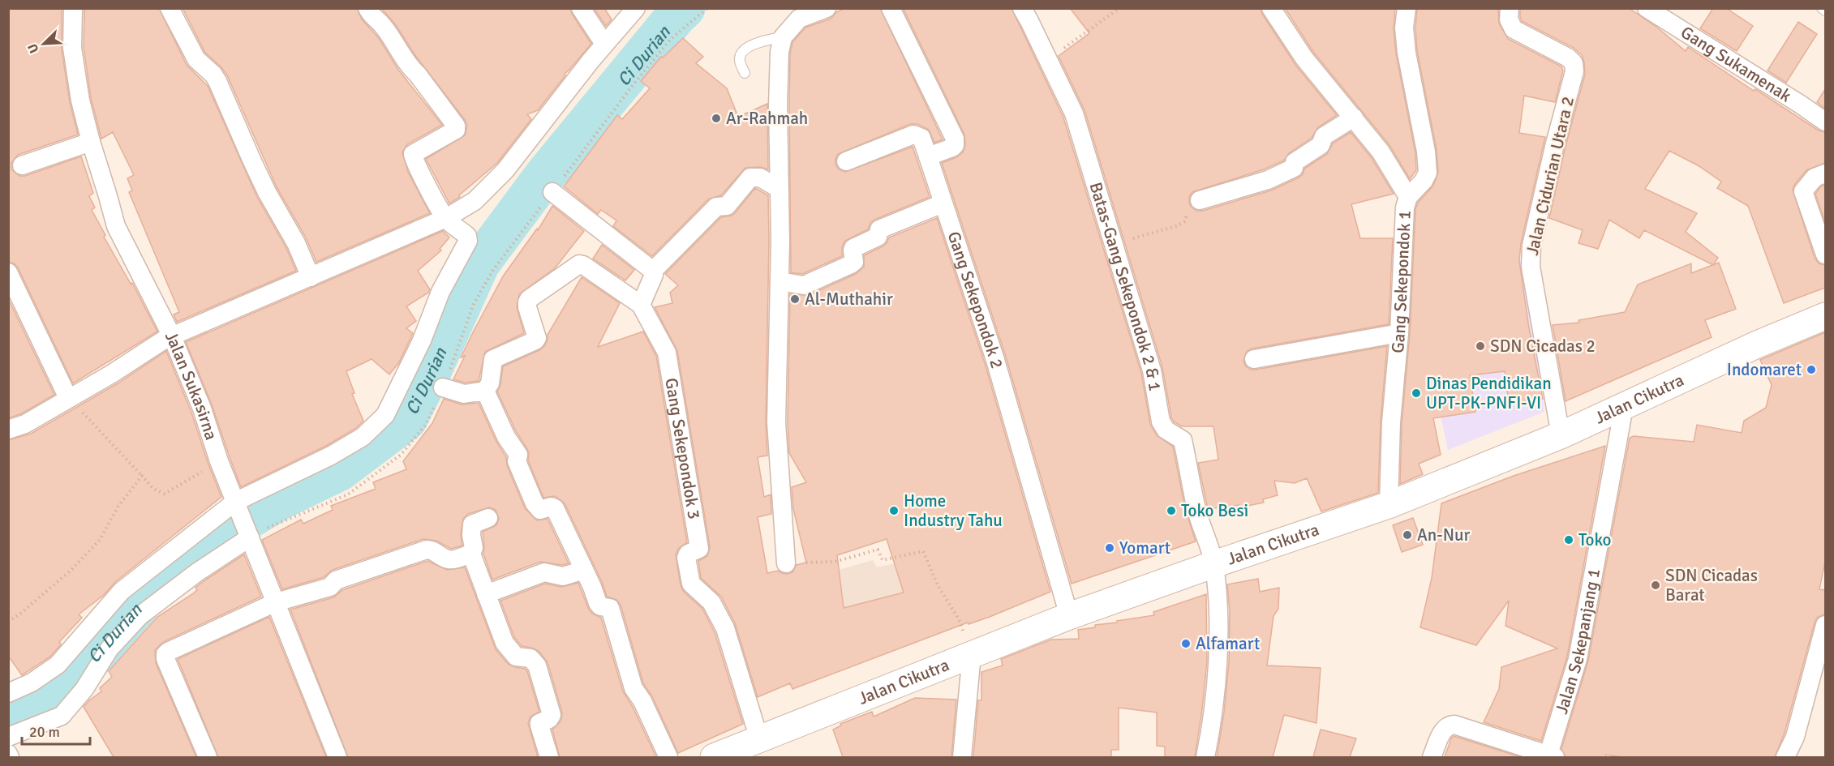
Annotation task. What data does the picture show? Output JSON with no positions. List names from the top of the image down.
{
  "streets": {
    "main road": ["Jalan Cikutra"],
    "street": [
      "Gang Sukamenak",
      "Jalan Cidurian Utara 2",
      "Gang Sekepondok 1",
      "Batas-Gang Sekepondok 2 & 1",
      "Gang Sekepondok 2",
      "Jalan Sukasirna",
      "Gang Sekepondok 3",
      "Jalan Sekepanjang 1"
    ]
  },
  "crossings": [
    ["Jalan Cidurian Utara 2", "Jalan Cikutra"],
    ["Gang Sekepondok 1", "Jalan Cikutra"],
    ["Batas-Gang Sekepondok 2 & 1", "Jalan Cikutra"],
    ["Gang Sekepondok 2", "Jalan Cikutra"],
    ["Jalan Cikutra", "Gang Sekepondok 3"],
    ["Jalan Cikutra", "Jalan Sekepanjang 1"]
  ],
  "water": ["Ci Durian"],
  "places": [
    "Ar-Rahmah",
    "Al-Muthahir",
    "SDN Cicadas 2",
    "Indomaret",
    "Dinas Pendidikan UPT-PK-PNFI-VI",
    "Home Industry Tahu",
    "Toko Besi",
    "An-Nur",
    "Toko",
    "Yomart",
    "SDN Cicadas Barat",
    "Alfamart"
  ],
  "scale_bar": "20 m",
  "north": "bottom left"
}
